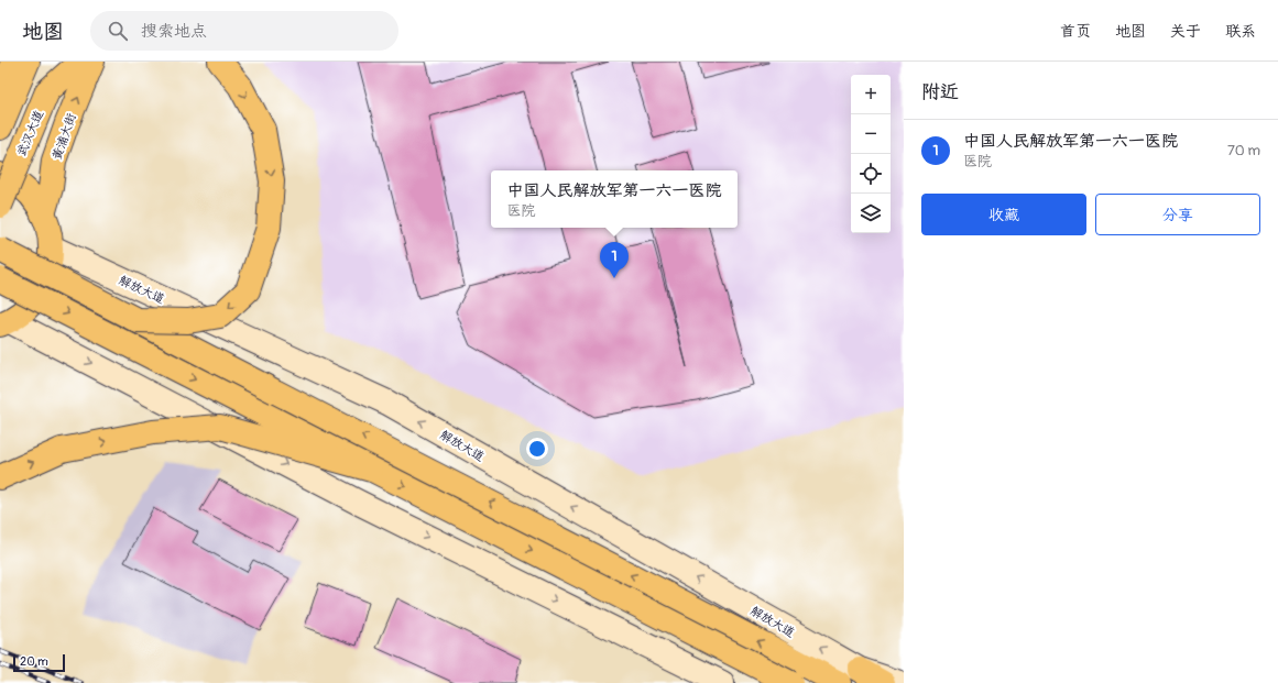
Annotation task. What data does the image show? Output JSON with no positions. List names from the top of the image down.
{
  "streets": {
    "main road": ["武汉大道", "黄浦大街", "解放大道"]
  },
  "scale_bar": "20 m",
  "page": {
    "header": "地图",
    "search": "搜索地点",
    "nav": [
      "首页",
      "地图",
      "关于",
      "联系"
    ],
    "heading": "附近",
    "map_buttons": ["+", "−"],
    "list": [
      {
        "mark": "1",
        "name": "中国人民解放军第一六一医院",
        "note": "医院",
        "value": "70 m"
      }
    ],
    "popup": ["中国人民解放军第一六一医院", "医院"],
    "buttons": ["收藏", "分享"],
    "pins": "1",
    "scale": "20 m"
  }
}
